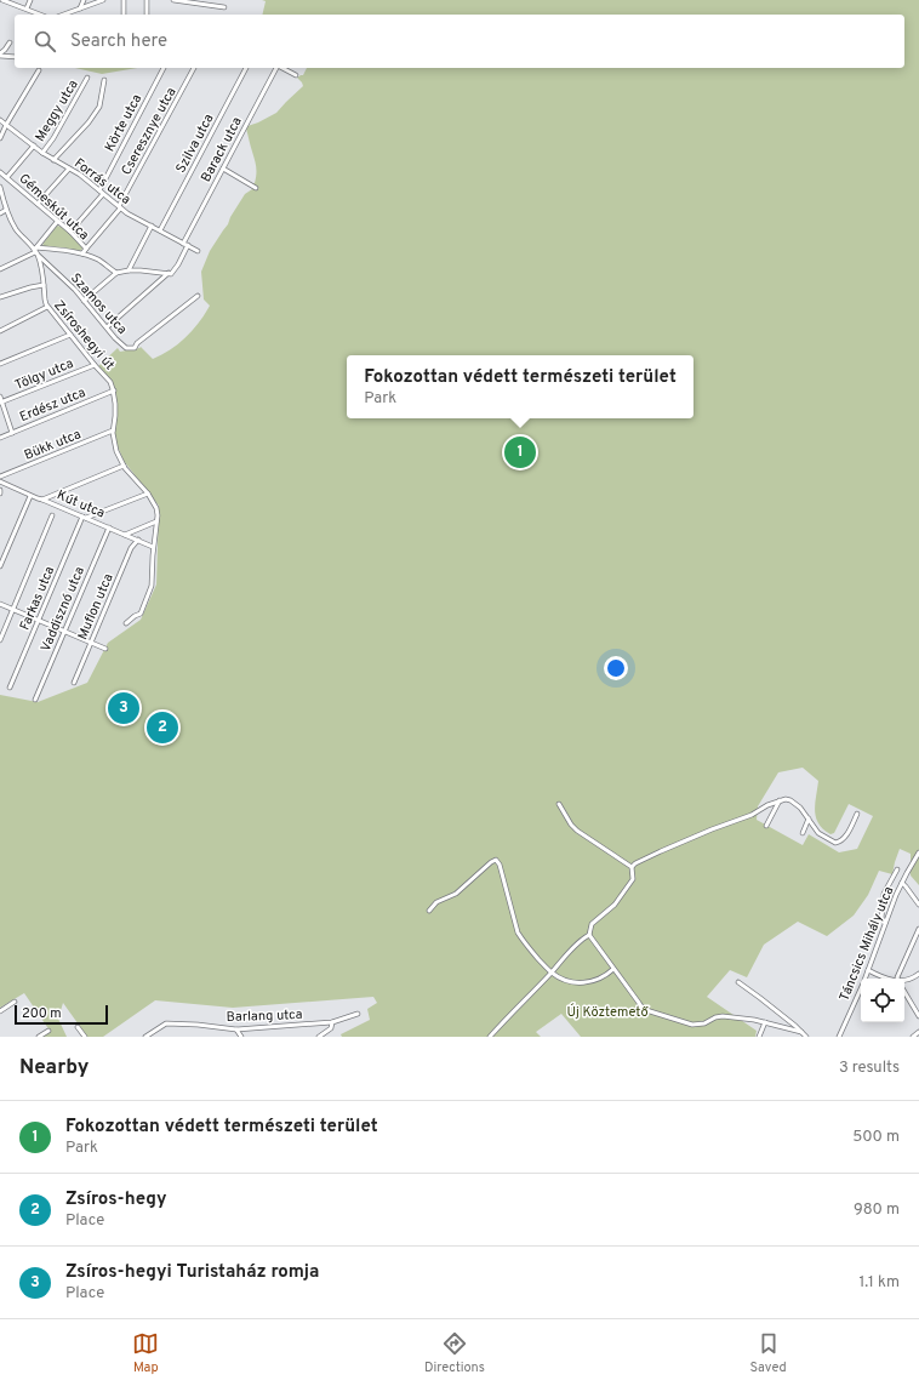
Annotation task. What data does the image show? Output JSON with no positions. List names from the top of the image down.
{
  "streets": {
    "street": [
      "Meggy utca",
      "Körte utca",
      "Cseresznye utca",
      "Szilva utca",
      "Barack utca",
      "Forrás utca",
      "Gémeskút utca",
      "Szamos utca",
      "Zsíroshegyi út",
      "Tölgy utca",
      "Erdész utca",
      "Bükk utca",
      "Kút utca",
      "Farkas utca",
      "Muflon utca",
      "Vaddisznó utca",
      "Táncsics Mihály utca",
      "Barlang utca"
    ]
  },
  "crossings": [
    ["Meggy utca", "Forrás utca"],
    ["Körte utca", "Forrás utca"],
    ["Körte utca", "Gémeskút utca"],
    ["Cseresznye utca", "Forrás utca"],
    ["Cseresznye utca", "Gémeskút utca"],
    ["Szilva utca", "Forrás utca"],
    ["Barack utca", "Forrás utca"],
    ["Barack utca", "Szamos utca"],
    ["Szamos utca", "Zsíroshegyi út"],
    ["Zsíroshegyi út", "Tölgy utca"],
    ["Zsíroshegyi út", "Erdész utca"],
    ["Zsíroshegyi út", "Bükk utca"],
    ["Zsíroshegyi út", "Kút utca"],
    ["Kút utca", "Farkas utca"],
    ["Kút utca", "Muflon utca"],
    ["Kút utca", "Vaddisznó utca"]
  ],
  "parks": ["Új Köztemető"],
  "scale_bar": "200 m",
  "page": {
    "search": "Search here",
    "popup": ["Fokozottan védett természeti terület", "Park"],
    "pins": ["1", "3", "2"],
    "scale": "200 m",
    "heading": ["Nearby", "3 results"],
    "list": [
      {
        "mark": "1",
        "name": "Fokozottan védett természeti terület",
        "note": "Park",
        "value": "500 m"
      },
      {
        "mark": "2",
        "name": "Zsíros-hegy",
        "note": "Place",
        "value": "980 m"
      },
      {
        "mark": "3",
        "name": "Zsíros-hegyi Turistaház romja",
        "note": "Place",
        "value": "1.1 km"
      }
    ],
    "nav": ["Map", "Directions", "Saved"]
  }
}
